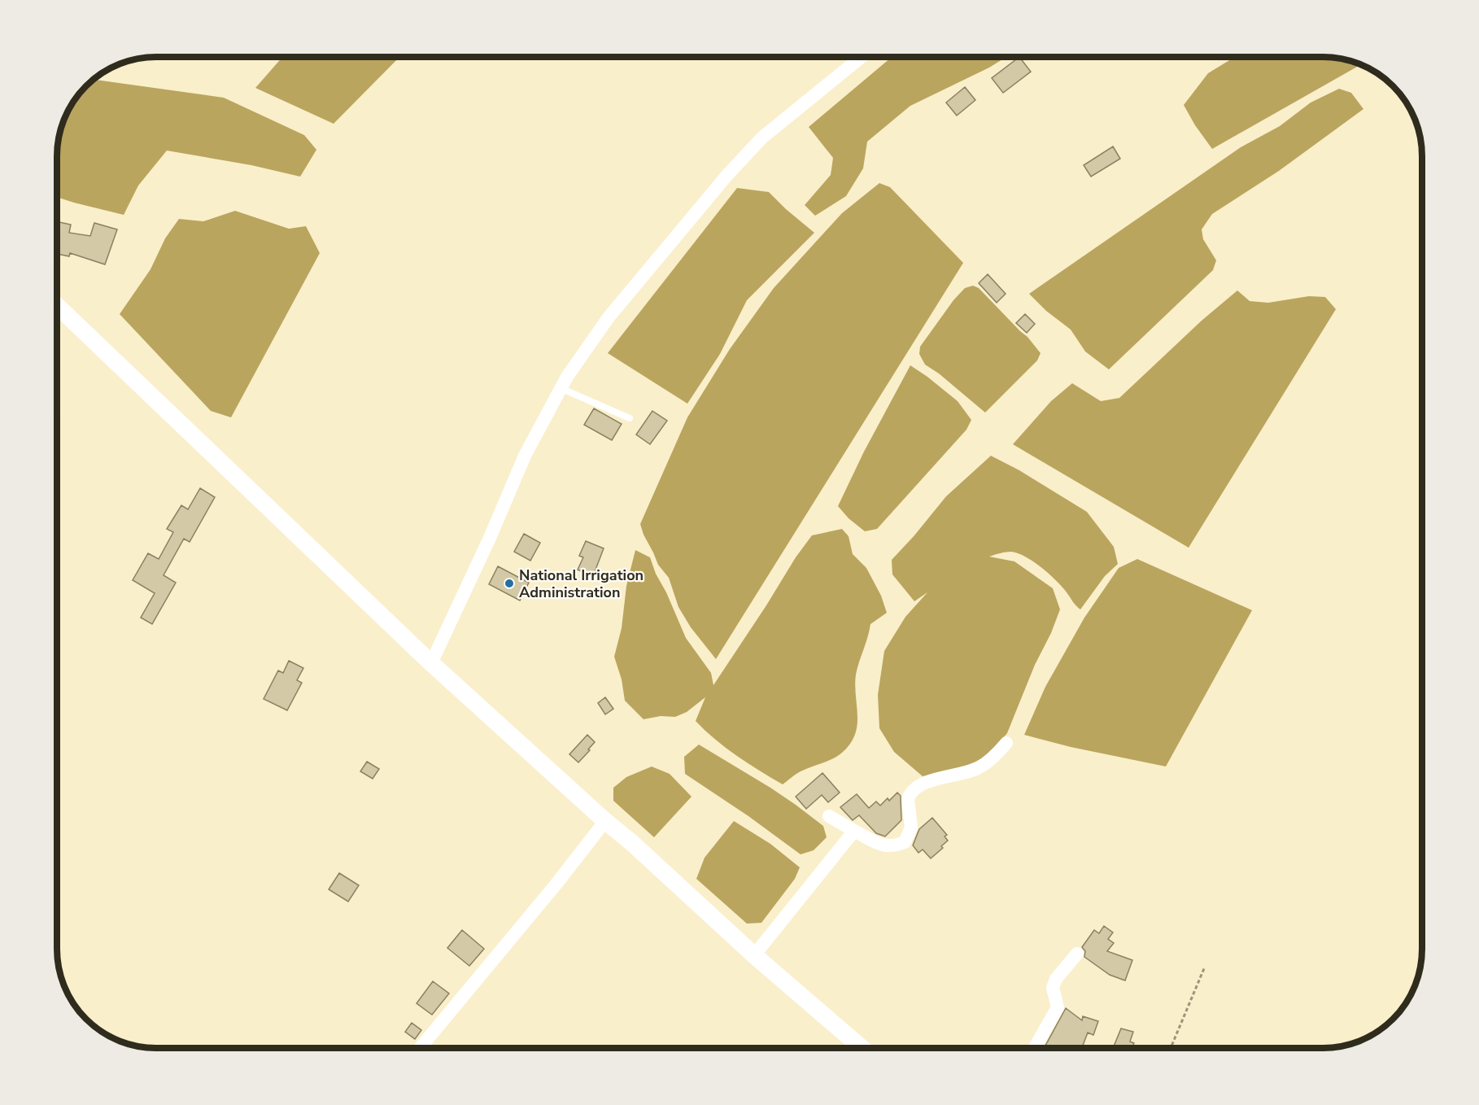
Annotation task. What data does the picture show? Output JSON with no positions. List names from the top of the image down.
{
  "places": ["National Irrigation Administration"]
}
